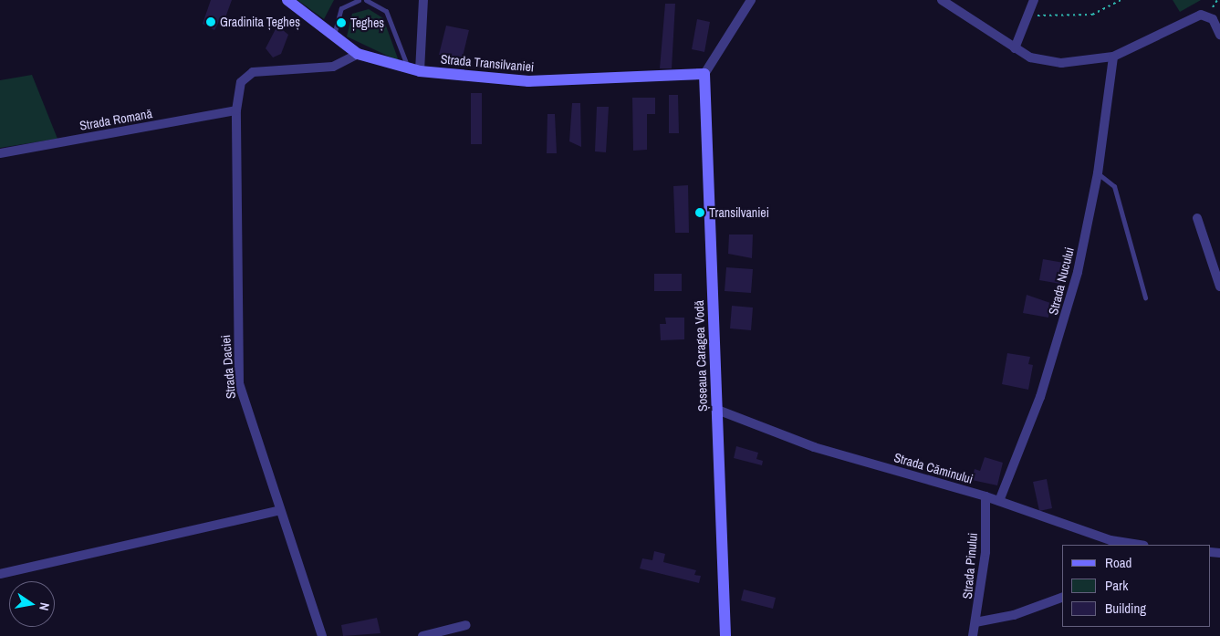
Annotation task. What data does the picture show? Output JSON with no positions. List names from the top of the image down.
{
  "streets": {
    "street": [
      "Strada Transilvaniei",
      "Strada Romană",
      "Strada Nucului",
      "Șoseaua Caragea Vodă",
      "Strada Daciei",
      "Strada Căminului",
      "Strada Pinului"
    ]
  },
  "crossings": [
    ["Strada Transilvaniei", "Șoseaua Caragea Vodă"],
    ["Strada Transilvaniei", "Strada Daciei"],
    ["Strada Romană", "Strada Daciei"],
    ["Strada Nucului", "Strada Căminului"],
    ["Șoseaua Caragea Vodă", "Strada Căminului"],
    ["Strada Căminului", "Strada Pinului"]
  ],
  "places": ["Gradinita Țegheș", "Țegheș", "Transilvaniei"],
  "legend": ["Road", "Park", "Building"],
  "north": "right"
}
